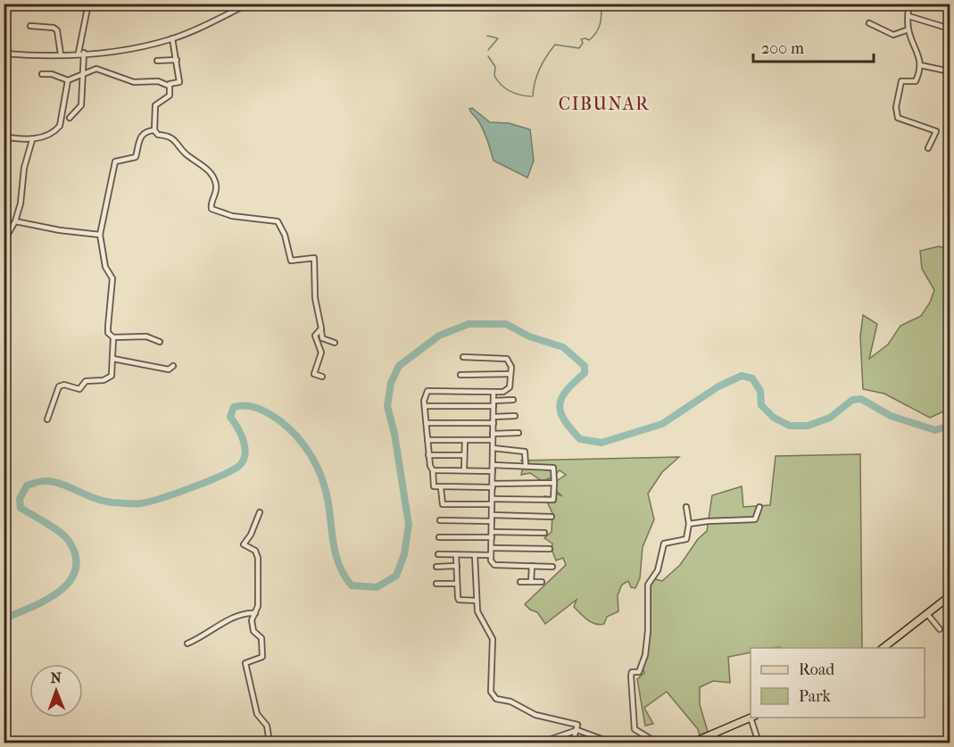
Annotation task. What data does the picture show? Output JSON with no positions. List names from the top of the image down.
{
  "districts": ["CIBUNAR"],
  "legend": ["Road", "Park"],
  "scale_bar": "200 m",
  "north": "top"
}
